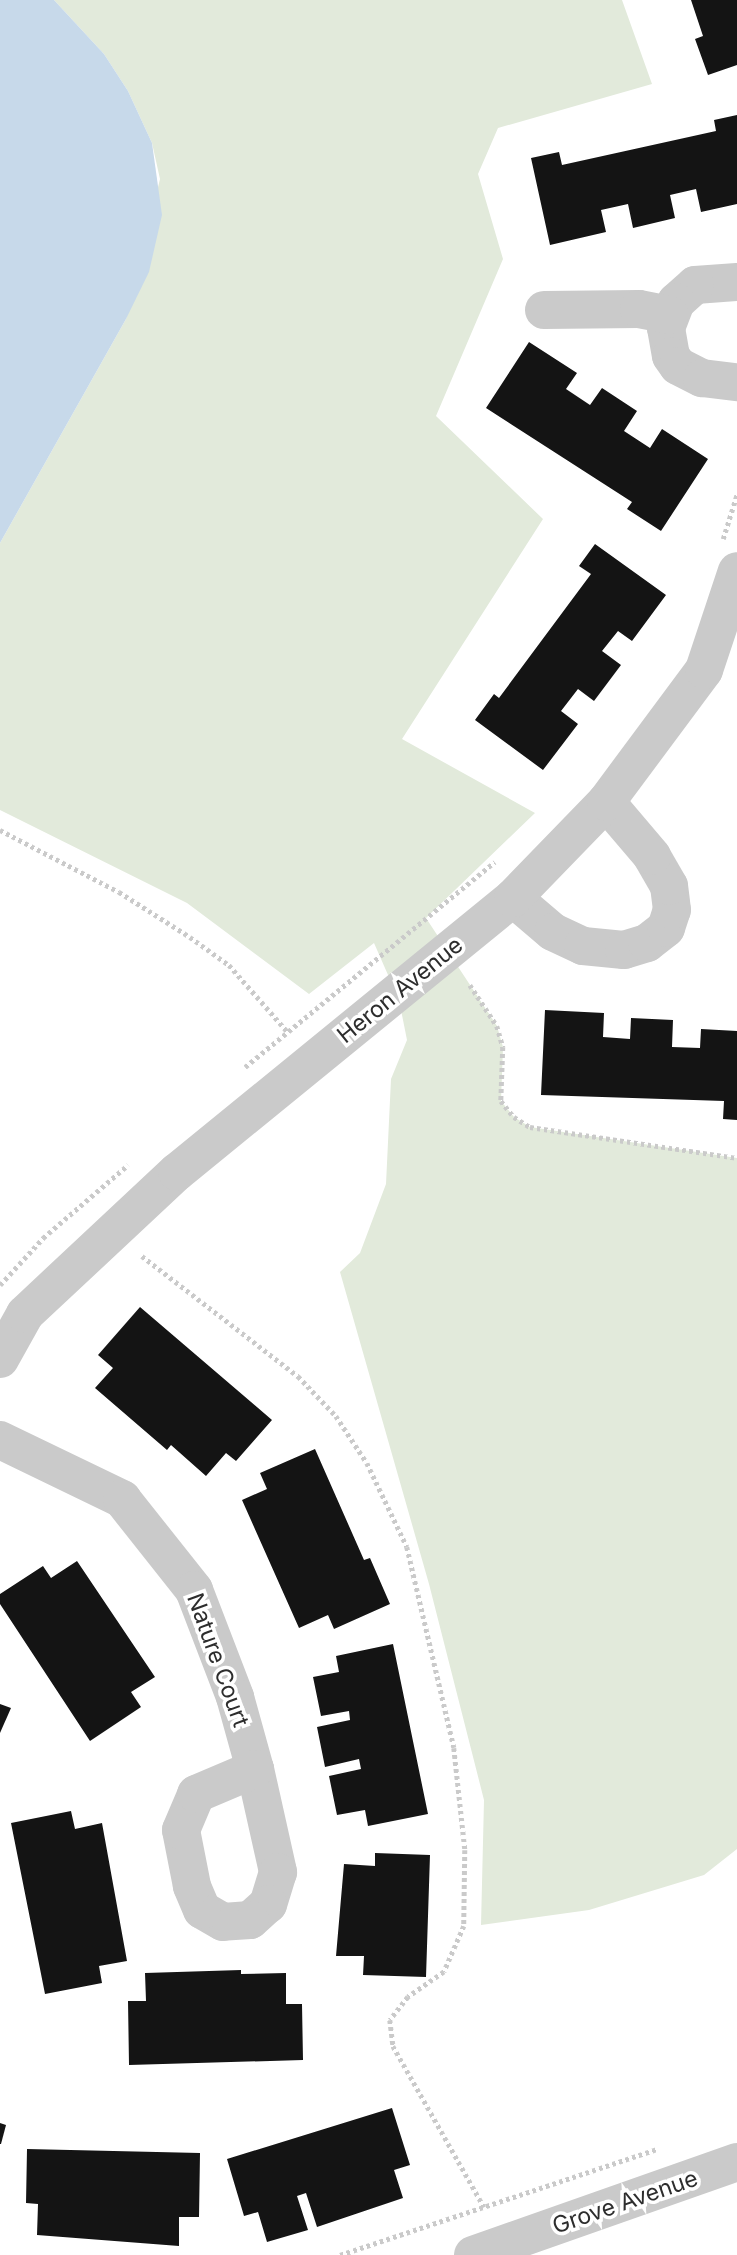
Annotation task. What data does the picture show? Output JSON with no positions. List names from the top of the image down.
{
  "streets": {
    "street": ["Heron Avenue", "Nature Court", "Grove Avenue"]
  }
}
